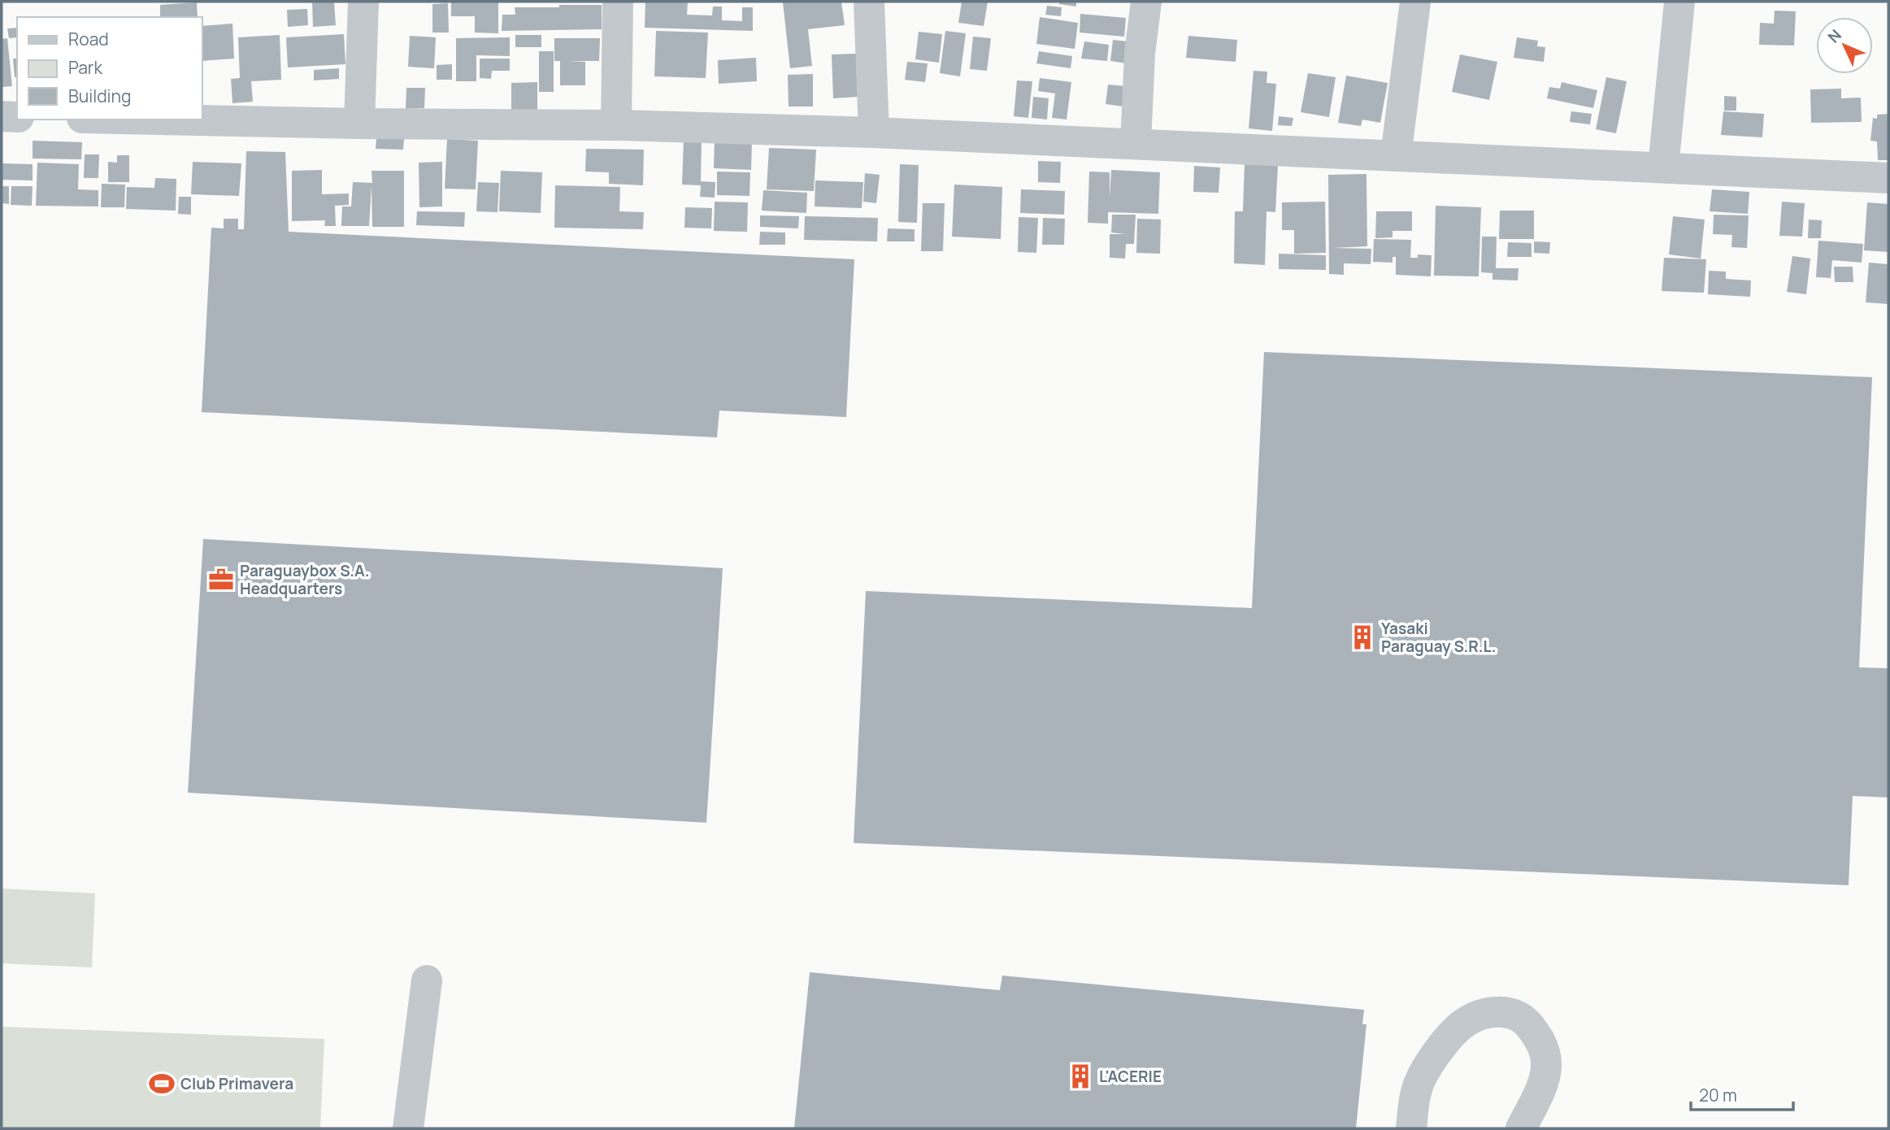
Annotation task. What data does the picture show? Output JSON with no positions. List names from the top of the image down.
{
  "places": {
    "office": ["Paraguaybox S.A. Headquarters"],
    "building": ["Yasaki Paraguay S.R.L.", "L'ACERIE"],
    "sports": ["Club Primavera"]
  },
  "legend": ["Road", "Park", "Building"],
  "scale_bar": "20 m",
  "north": "top left"
}
